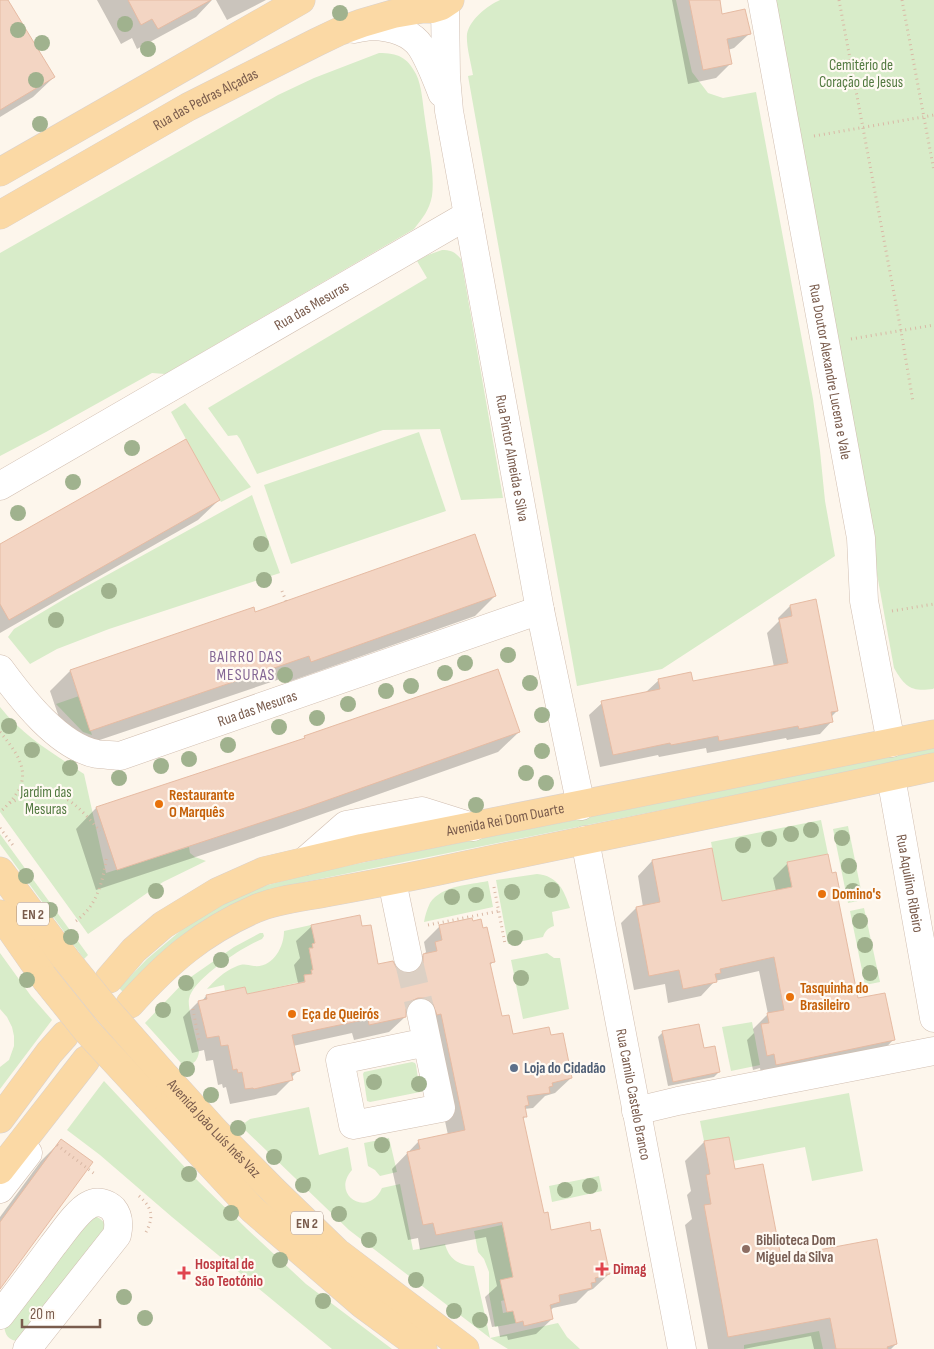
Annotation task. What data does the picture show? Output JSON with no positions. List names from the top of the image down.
{
  "streets": {
    "main road": [
      "Rua das Pedras Alçadas",
      "Avenida Rei Dom Duarte",
      "EN 2",
      "Avenida João Luís Inês Vaz"
    ],
    "street": [
      "Rua das Mesuras",
      "Rua Doutor Alexandre Lucena e Vale",
      "Rua Pintor Almeida e Silva",
      "Rua Aquilino Ribeiro",
      "Rua Camilo Castelo Branco"
    ]
  },
  "crossings": [
    ["Rua das Pedras Alçadas", "Rua Pintor Almeida e Silva"],
    ["Rua das Mesuras", "Rua Pintor Almeida e Silva"],
    ["Rua Doutor Alexandre Lucena e Vale", "Avenida Rei Dom Duarte"],
    ["Rua Pintor Almeida e Silva", "Avenida Rei Dom Duarte"]
  ],
  "districts": ["BAIRRO DAS MESURAS"],
  "parks": ["Cemitério de Coração de Jesus", "Jardim das Mesuras"],
  "places": {
    "other": [
      "Restaurante O Marquês",
      "Domino's",
      "Tasquinha do Brasileiro",
      "Eça de Queirós",
      "Loja do Cidadão",
      "Biblioteca Dom Miguel da Silva"
    ],
    "health": ["Dimag", "Hospital de São Teotónio"]
  },
  "scale_bar": "20 m"
}
